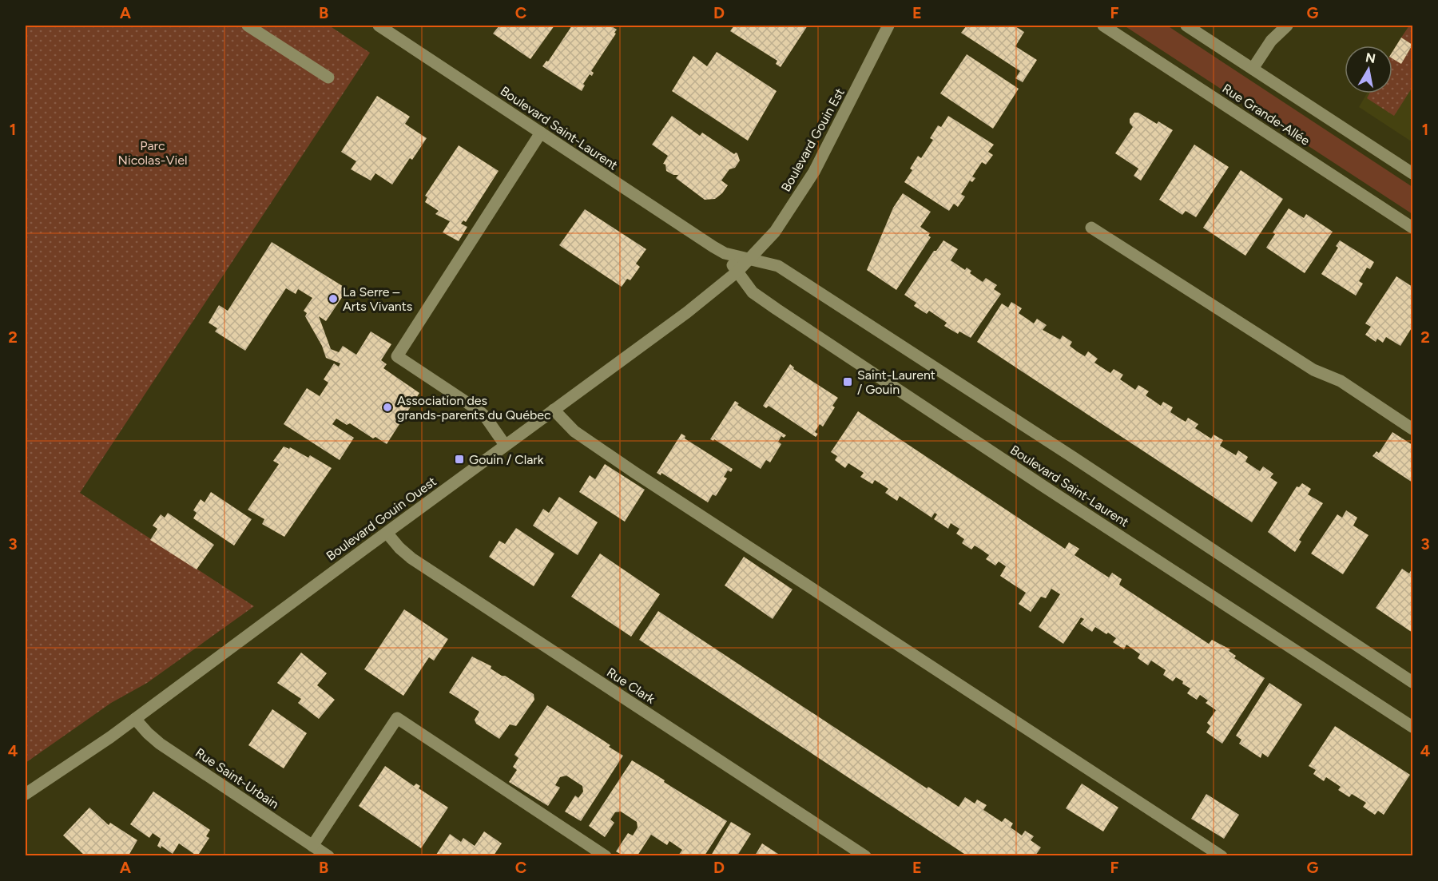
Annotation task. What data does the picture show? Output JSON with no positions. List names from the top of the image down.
{
  "streets": {
    "street": [
      "Rue Grande-Allée",
      "Boulevard Saint-Laurent",
      "Boulevard Gouin Est",
      "Boulevard Gouin Ouest",
      "Rue Clark",
      "Rue Saint-Urbain"
    ]
  },
  "crossings": [
    ["Boulevard Saint-Laurent", "Boulevard Gouin Est"],
    ["Boulevard Saint-Laurent", "Boulevard Gouin Ouest"],
    ["Boulevard Gouin Est", "Boulevard Gouin Ouest"],
    ["Boulevard Gouin Ouest", "Rue Clark"],
    ["Boulevard Gouin Ouest", "Rue Saint-Urbain"]
  ],
  "parks": ["Parc Nicolas-Viel"],
  "places": {
    "other": ["La Serre – Arts Vivants", "Association des grands-parents du Québec"],
    "transit": ["Saint-Laurent / Gouin", "Gouin / Clark"]
  },
  "north": "top",
  "grid": {
    "columns": [
      "A",
      "B",
      "C",
      "D",
      "E",
      "F",
      "G"
    ],
    "rows": [
      "1",
      "2",
      "3",
      "4"
    ]
  }
}
